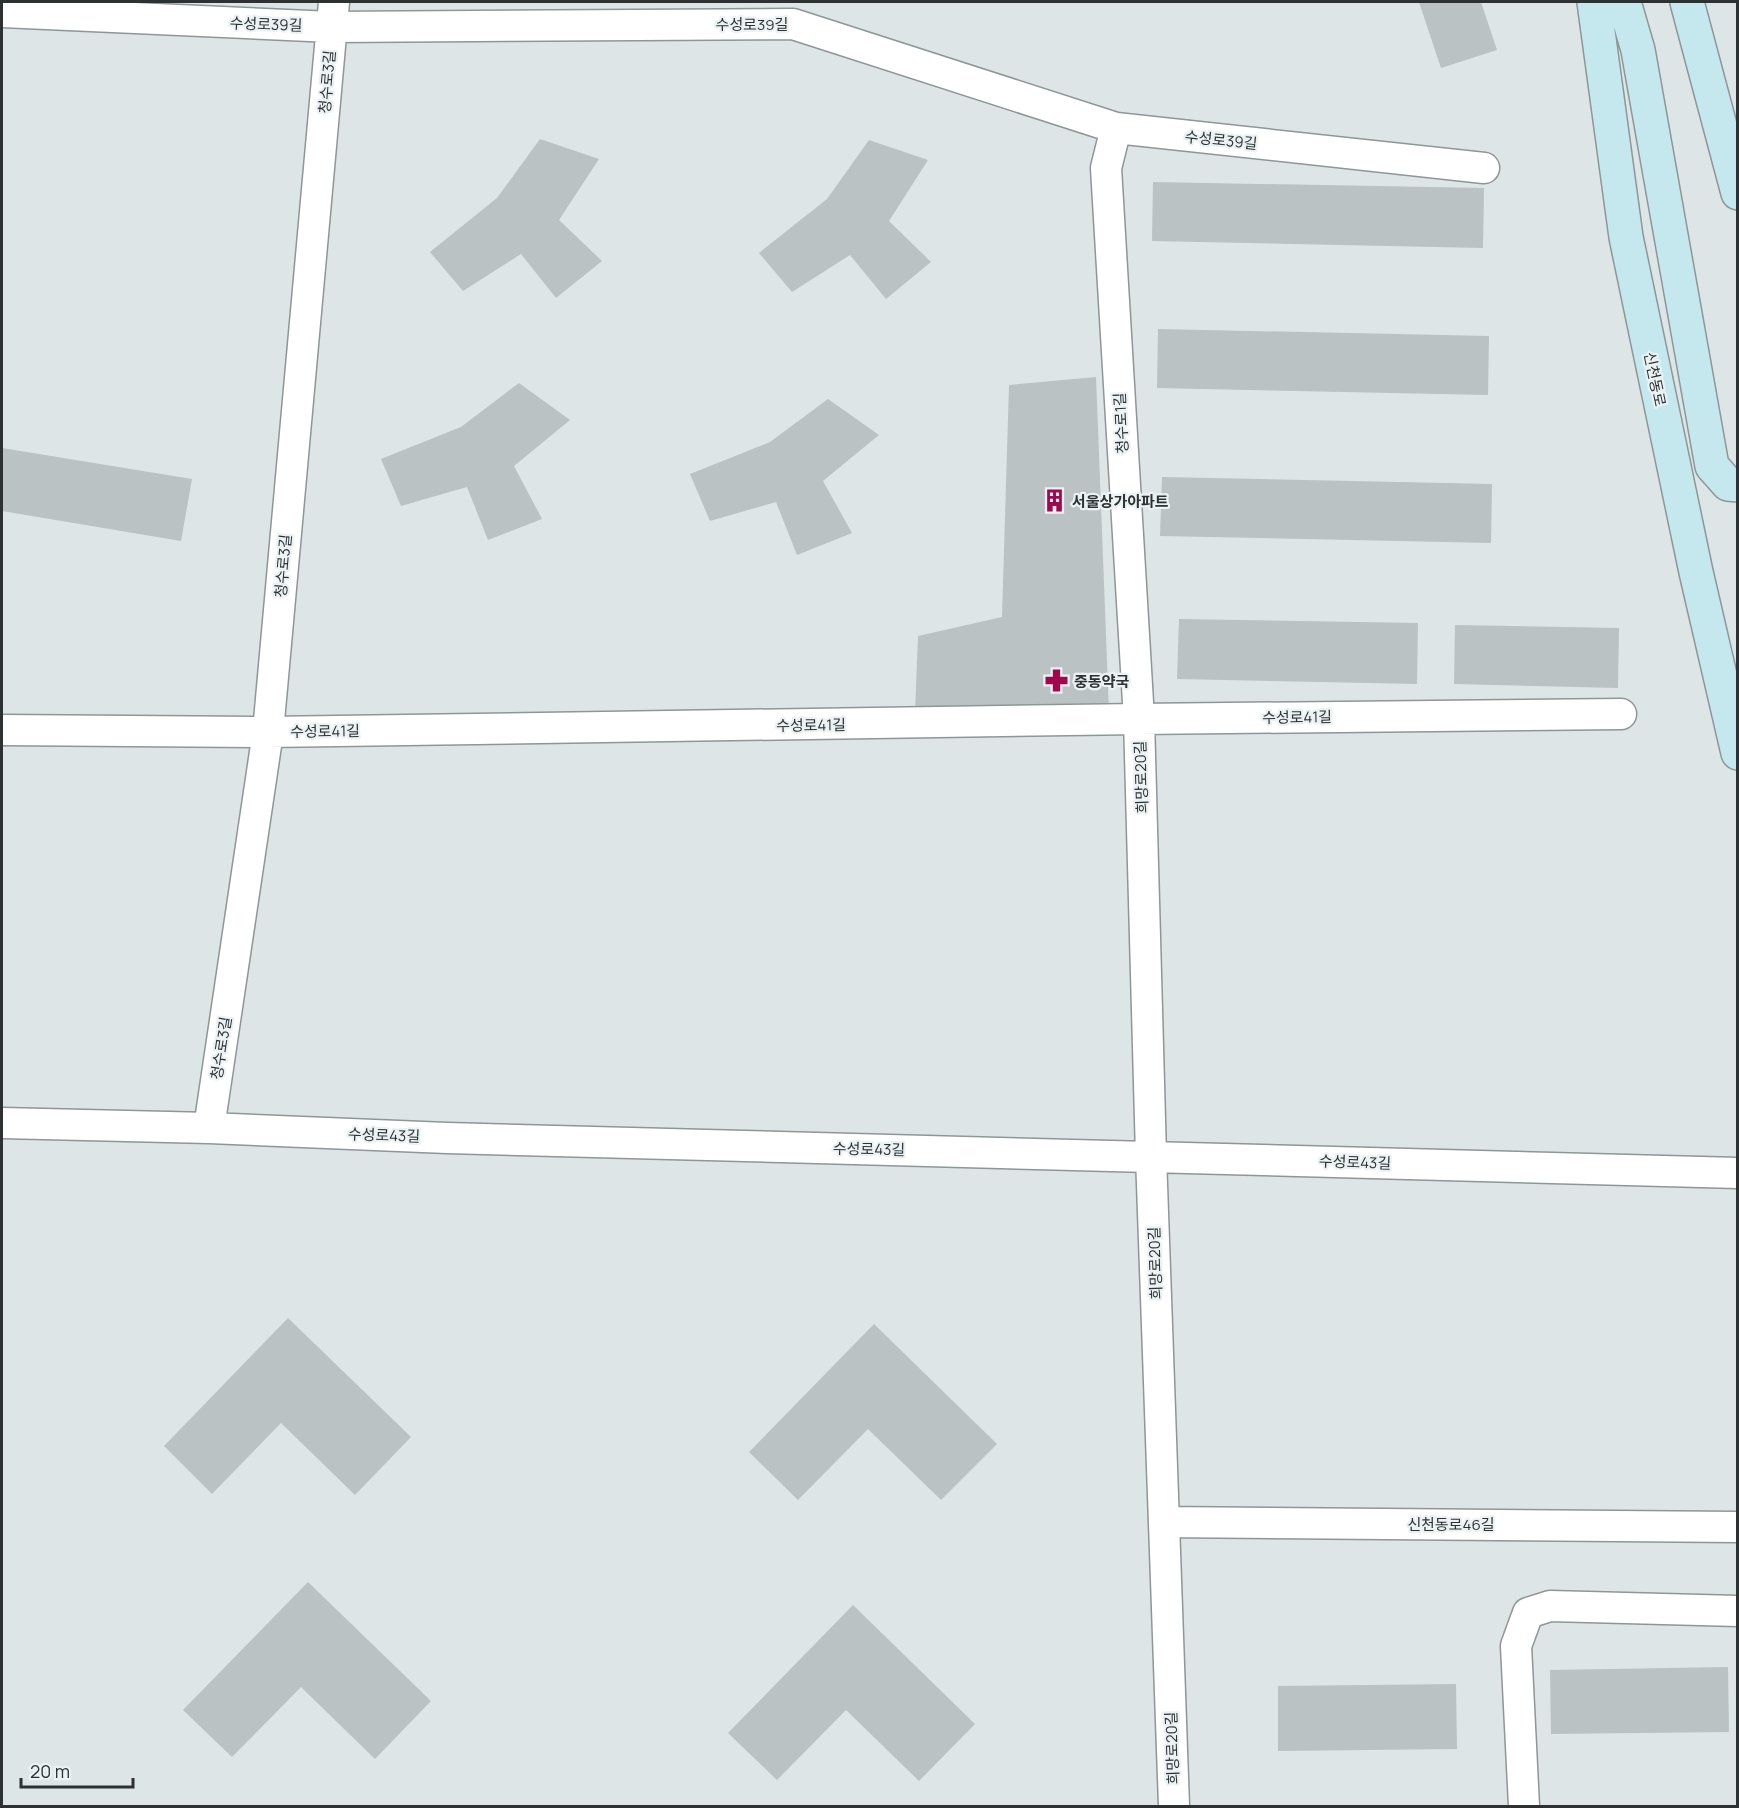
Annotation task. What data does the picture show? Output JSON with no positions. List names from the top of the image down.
{
  "streets": {
    "main road": ["신천동로"],
    "street": [
      "수성로39길",
      "청수로3길",
      "청수로1길",
      "수성로41길",
      "희망로20길",
      "수성로43길",
      "신천동로46길"
    ]
  },
  "crossings": [
    ["수성로39길", "청수로3길"],
    ["수성로39길", "청수로1길"],
    ["청수로3길", "수성로41길"],
    ["청수로3길", "수성로43길"],
    ["청수로1길", "수성로41길"],
    ["청수로1길", "희망로20길"],
    ["수성로41길", "희망로20길"],
    ["희망로20길", "수성로43길"],
    ["희망로20길", "신천동로46길"]
  ],
  "places": {
    "building": ["서울상가아파트"],
    "pharmacy": ["중동약국"]
  },
  "scale_bar": "20 m"
}
